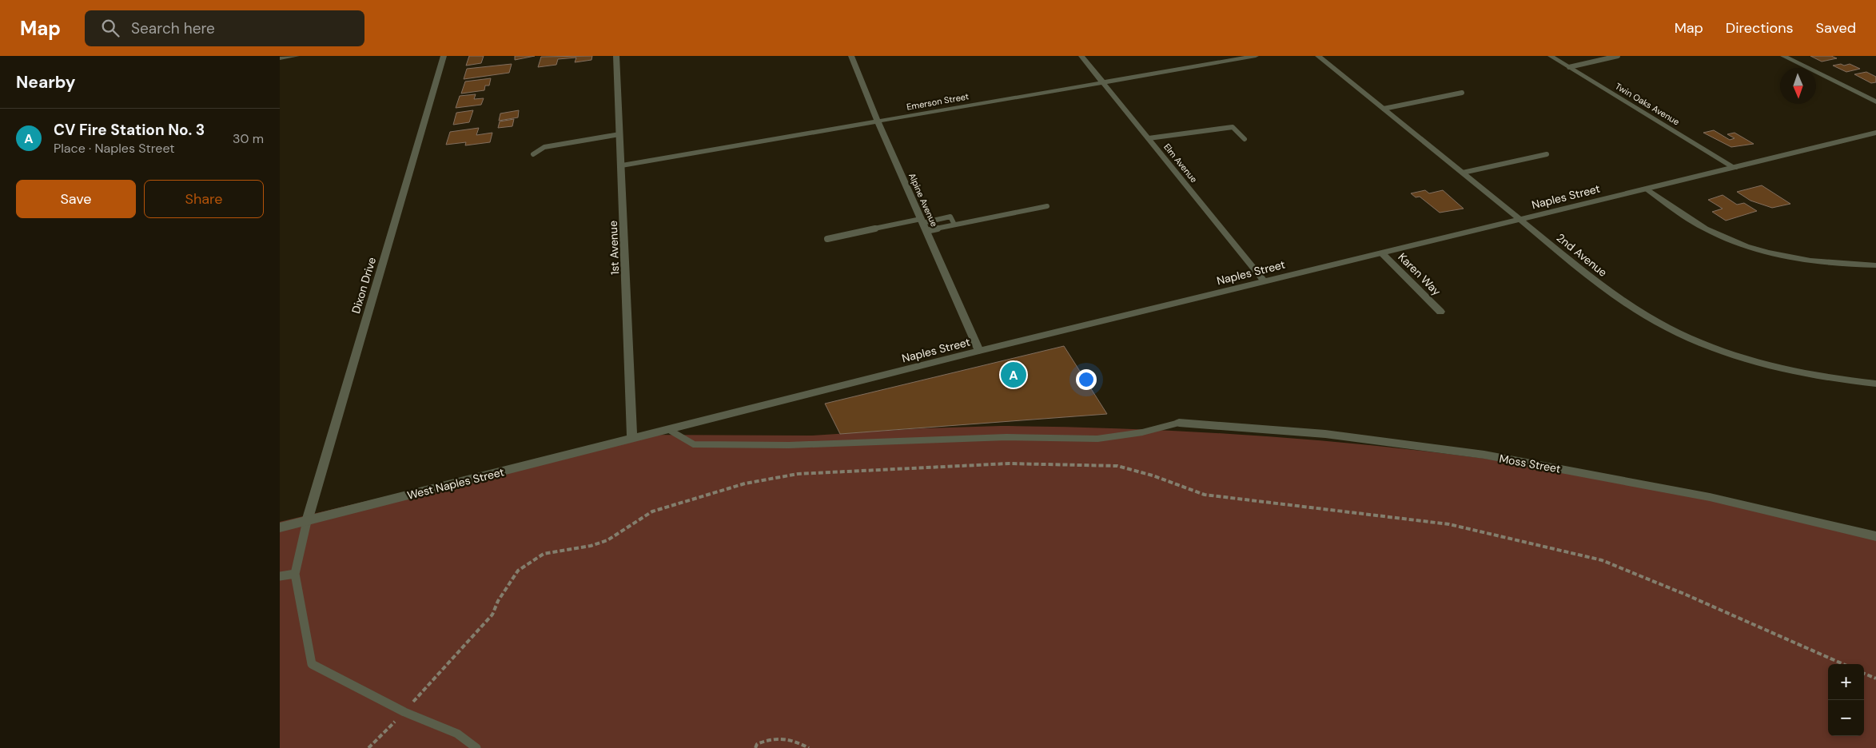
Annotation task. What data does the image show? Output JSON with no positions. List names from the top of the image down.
{
  "streets": {
    "street": [
      "Emerson Street",
      "Twin Oaks Avenue",
      "Elm Avenue",
      "Naples Street",
      "Alpine Avenue",
      "1st Avenue",
      "2nd Avenue",
      "Karen Way",
      "Dixon Drive",
      "Moss Street",
      "West Naples Street"
    ]
  },
  "crossings": [
    ["Emerson Street", "Elm Avenue"],
    ["Emerson Street", "Alpine Avenue"],
    ["Emerson Street", "1st Avenue"],
    ["Twin Oaks Avenue", "Naples Street"],
    ["Elm Avenue", "Naples Street"],
    ["Naples Street", "Alpine Avenue"],
    ["Naples Street", "1st Avenue"],
    ["Naples Street", "2nd Avenue"],
    ["Naples Street", "Karen Way"],
    ["Naples Street", "West Naples Street"],
    ["1st Avenue", "West Naples Street"],
    ["Dixon Drive", "West Naples Street"]
  ],
  "north": "bottom",
  "page": {
    "header": "Map",
    "search": "Search here",
    "nav": ["Map", "Directions", "Saved"],
    "heading": "Nearby",
    "list": [
      {
        "mark": "A",
        "name": "CV Fire Station No. 3",
        "note": "Place · Naples Street",
        "value": "30 m"
      }
    ],
    "buttons": ["Save", "Share"],
    "pins": "A",
    "map_buttons": ["+", "−"]
  }
}
